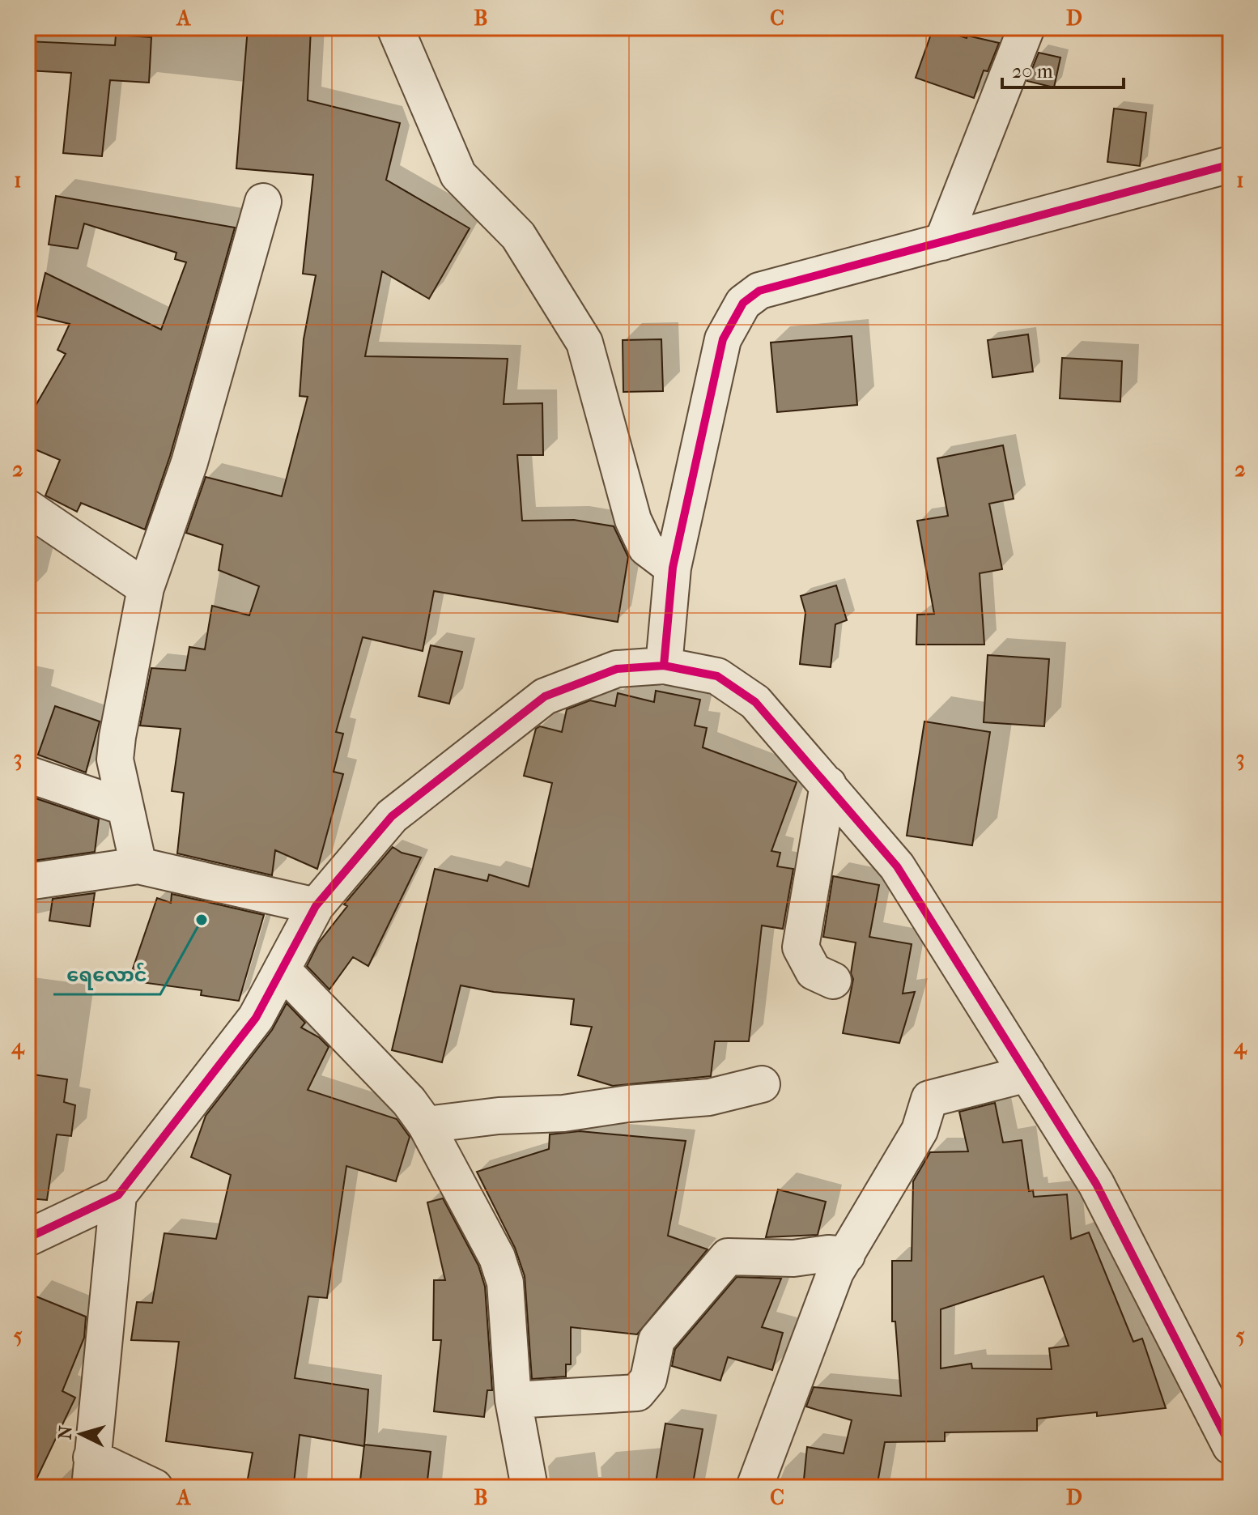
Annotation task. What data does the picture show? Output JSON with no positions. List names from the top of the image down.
{
  "places": ["ရေလောင်"],
  "scale_bar": "20 m",
  "north": "left",
  "grid": {
    "columns": [
      "A",
      "B",
      "C",
      "D"
    ],
    "rows": [
      "1",
      "2",
      "3",
      "4",
      "5"
    ]
  }
}
